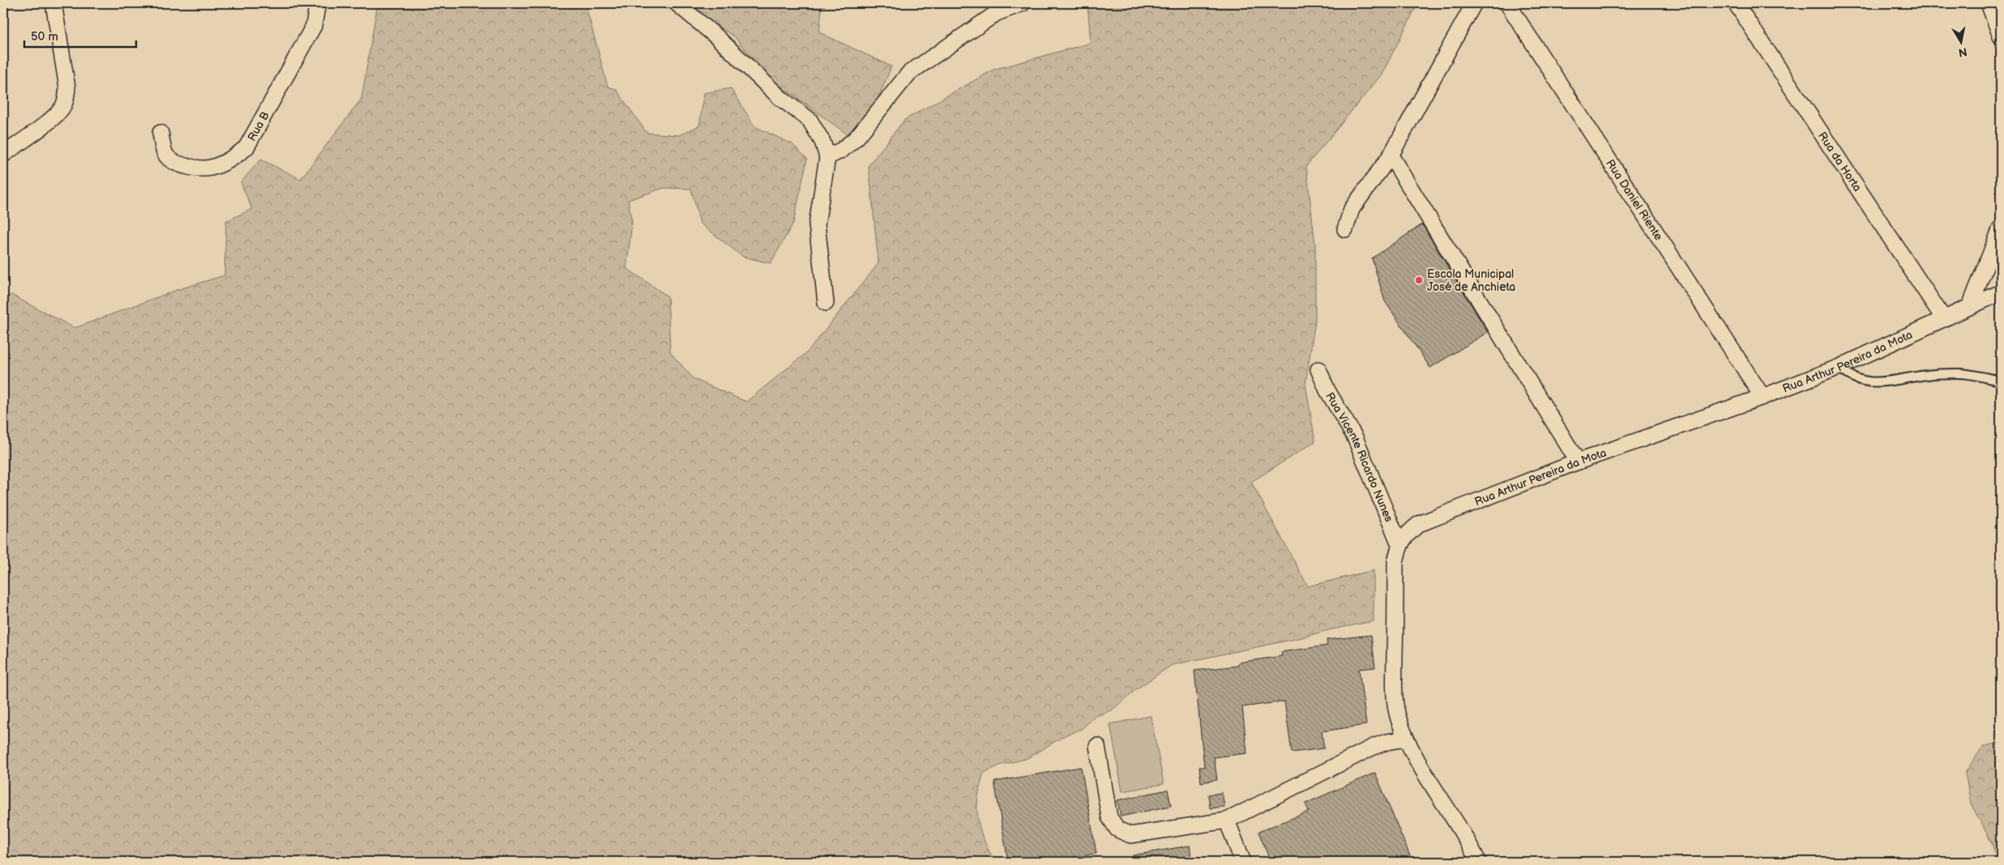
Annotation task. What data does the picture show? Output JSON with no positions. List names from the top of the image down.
{
  "streets": {
    "street": [
      "Rua B",
      "Rua da Horta",
      "Rua Daniel Riente",
      "Rua Arthur Pereira da Mota",
      "Rua Vicente Ricardo Nunes"
    ]
  },
  "crossings": [
    ["Rua da Horta", "Rua Arthur Pereira da Mota"],
    ["Rua Daniel Riente", "Rua Arthur Pereira da Mota"],
    ["Rua Arthur Pereira da Mota", "Rua Vicente Ricardo Nunes"]
  ],
  "places": ["Escola Municipal José de Anchieta"],
  "scale_bar": "50 m",
  "north": "bottom"
}
